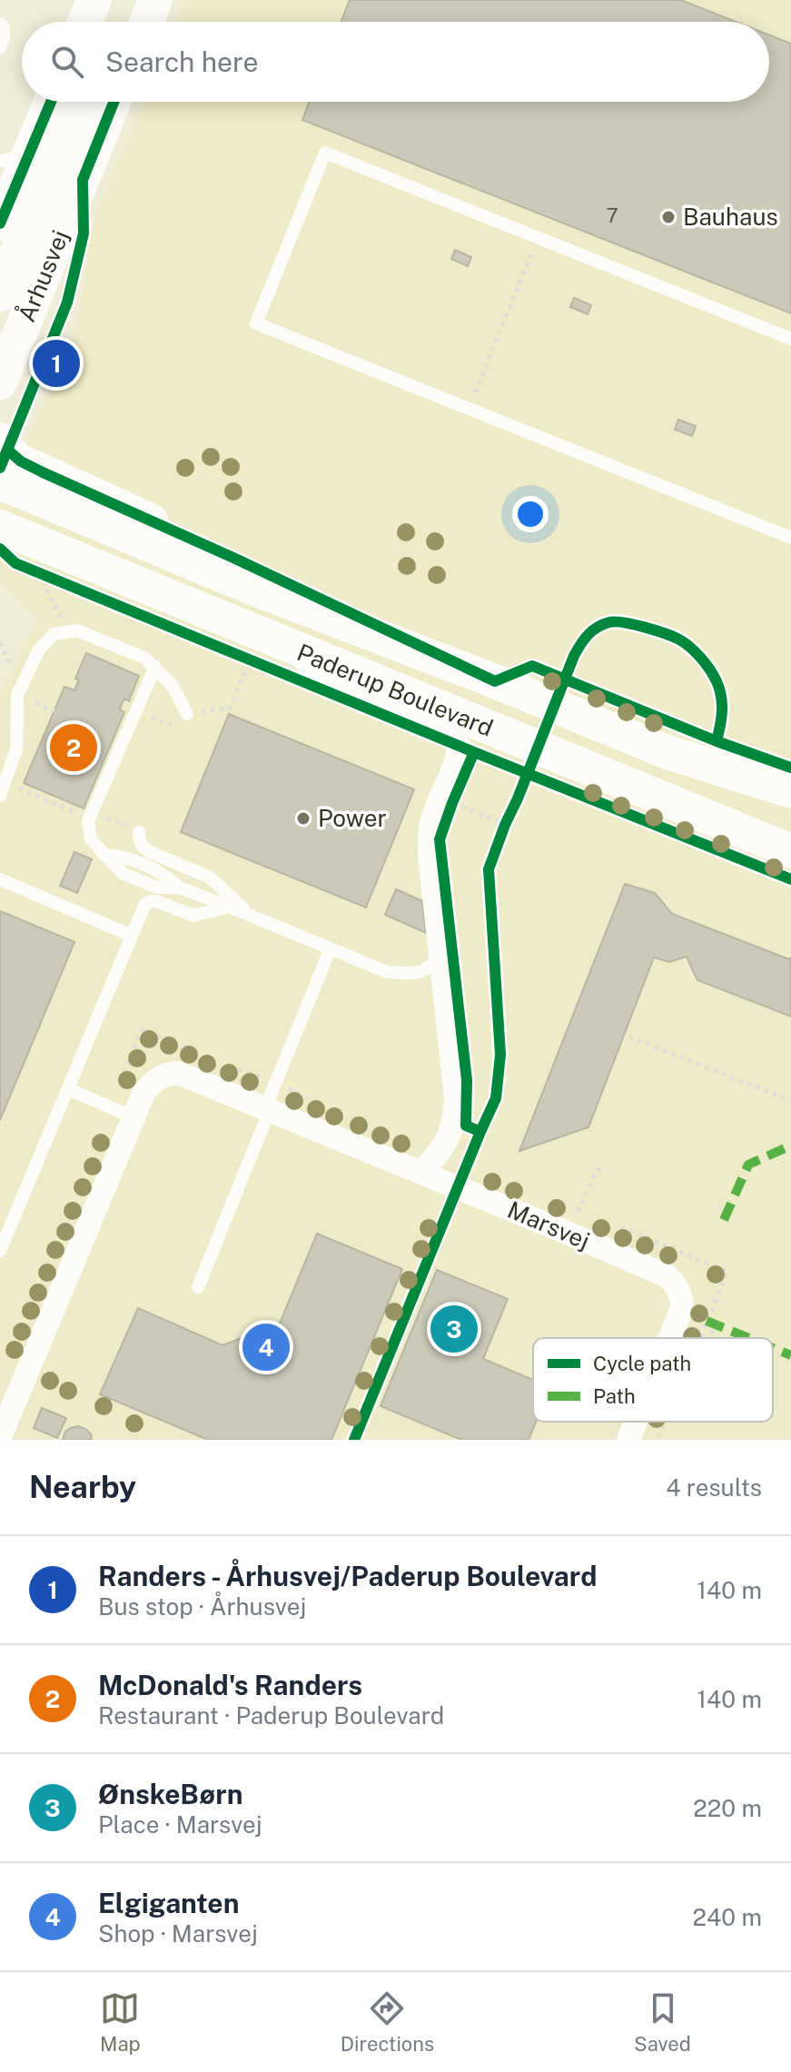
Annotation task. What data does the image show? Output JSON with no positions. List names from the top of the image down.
{
  "streets": {
    "street": ["Århusvej", "Paderup Boulevard", "Marsvej"]
  },
  "places": ["Bauhaus", "Power"],
  "house_numbers": ["7"],
  "legend": ["Cycle path", "Path"],
  "page": {
    "search": "Search here",
    "pins": [
      "1",
      "2",
      "3",
      "4"
    ],
    "heading": ["Nearby", "4 results"],
    "list": [
      {
        "mark": "1",
        "name": "Randers - Århusvej/Paderup Boulevard",
        "note": "Bus stop · Århusvej",
        "value": "140 m"
      },
      {
        "mark": "2",
        "name": "McDonald's Randers",
        "note": "Restaurant · Paderup Boulevard",
        "value": "140 m"
      },
      {
        "mark": "3",
        "name": "ØnskeBørn",
        "note": "Place · Marsvej",
        "value": "220 m"
      },
      {
        "mark": "4",
        "name": "Elgiganten",
        "note": "Shop · Marsvej",
        "value": "240 m"
      }
    ],
    "nav": ["Map", "Directions", "Saved"]
  }
}
